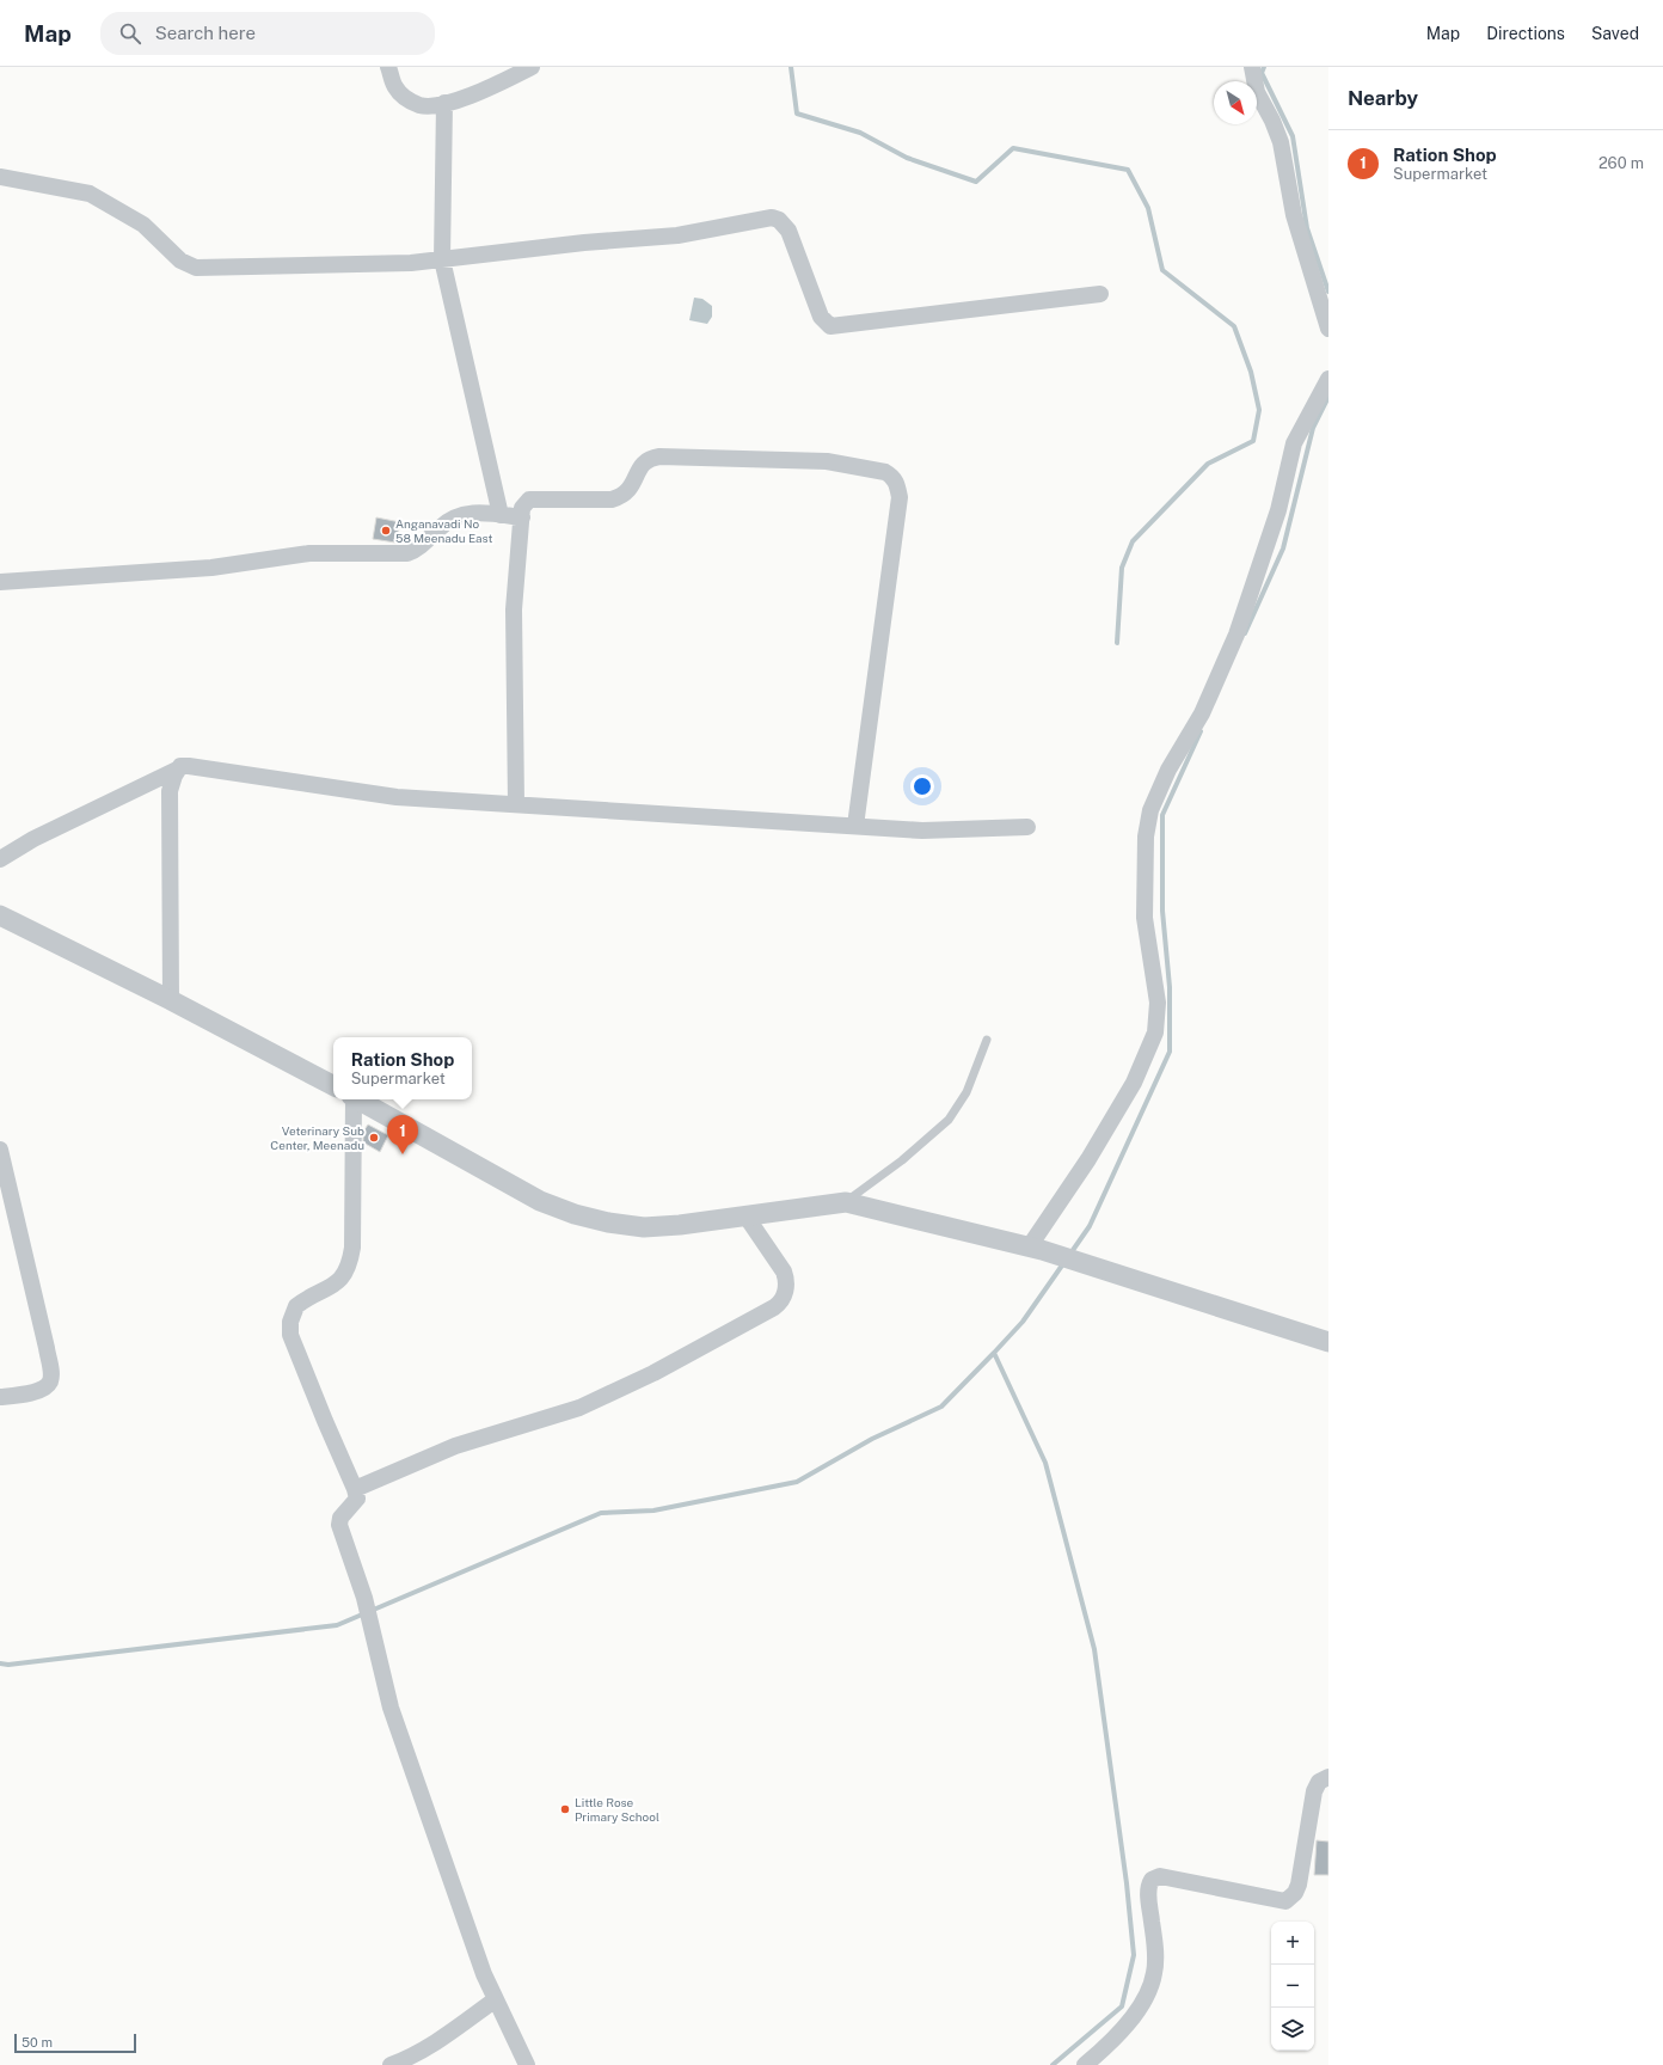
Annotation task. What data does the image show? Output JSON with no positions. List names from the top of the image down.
{
  "places": ["Anganavadi No 58 Meenadu East", "Veterinary Sub Center, Meenadu", "Little Rose Primary School"],
  "scale_bar": "50 m",
  "north": "bottom right",
  "page": {
    "header": "Map",
    "search": "Search here",
    "nav": ["Map", "Directions", "Saved"],
    "heading": "Nearby",
    "list": [
      {
        "mark": "1",
        "name": "Ration Shop",
        "note": "Supermarket",
        "value": "260 m"
      }
    ],
    "popup": ["Ration Shop", "Supermarket"],
    "pins": "1",
    "map_buttons": ["+", "−"],
    "scale": "50 m"
  }
}
